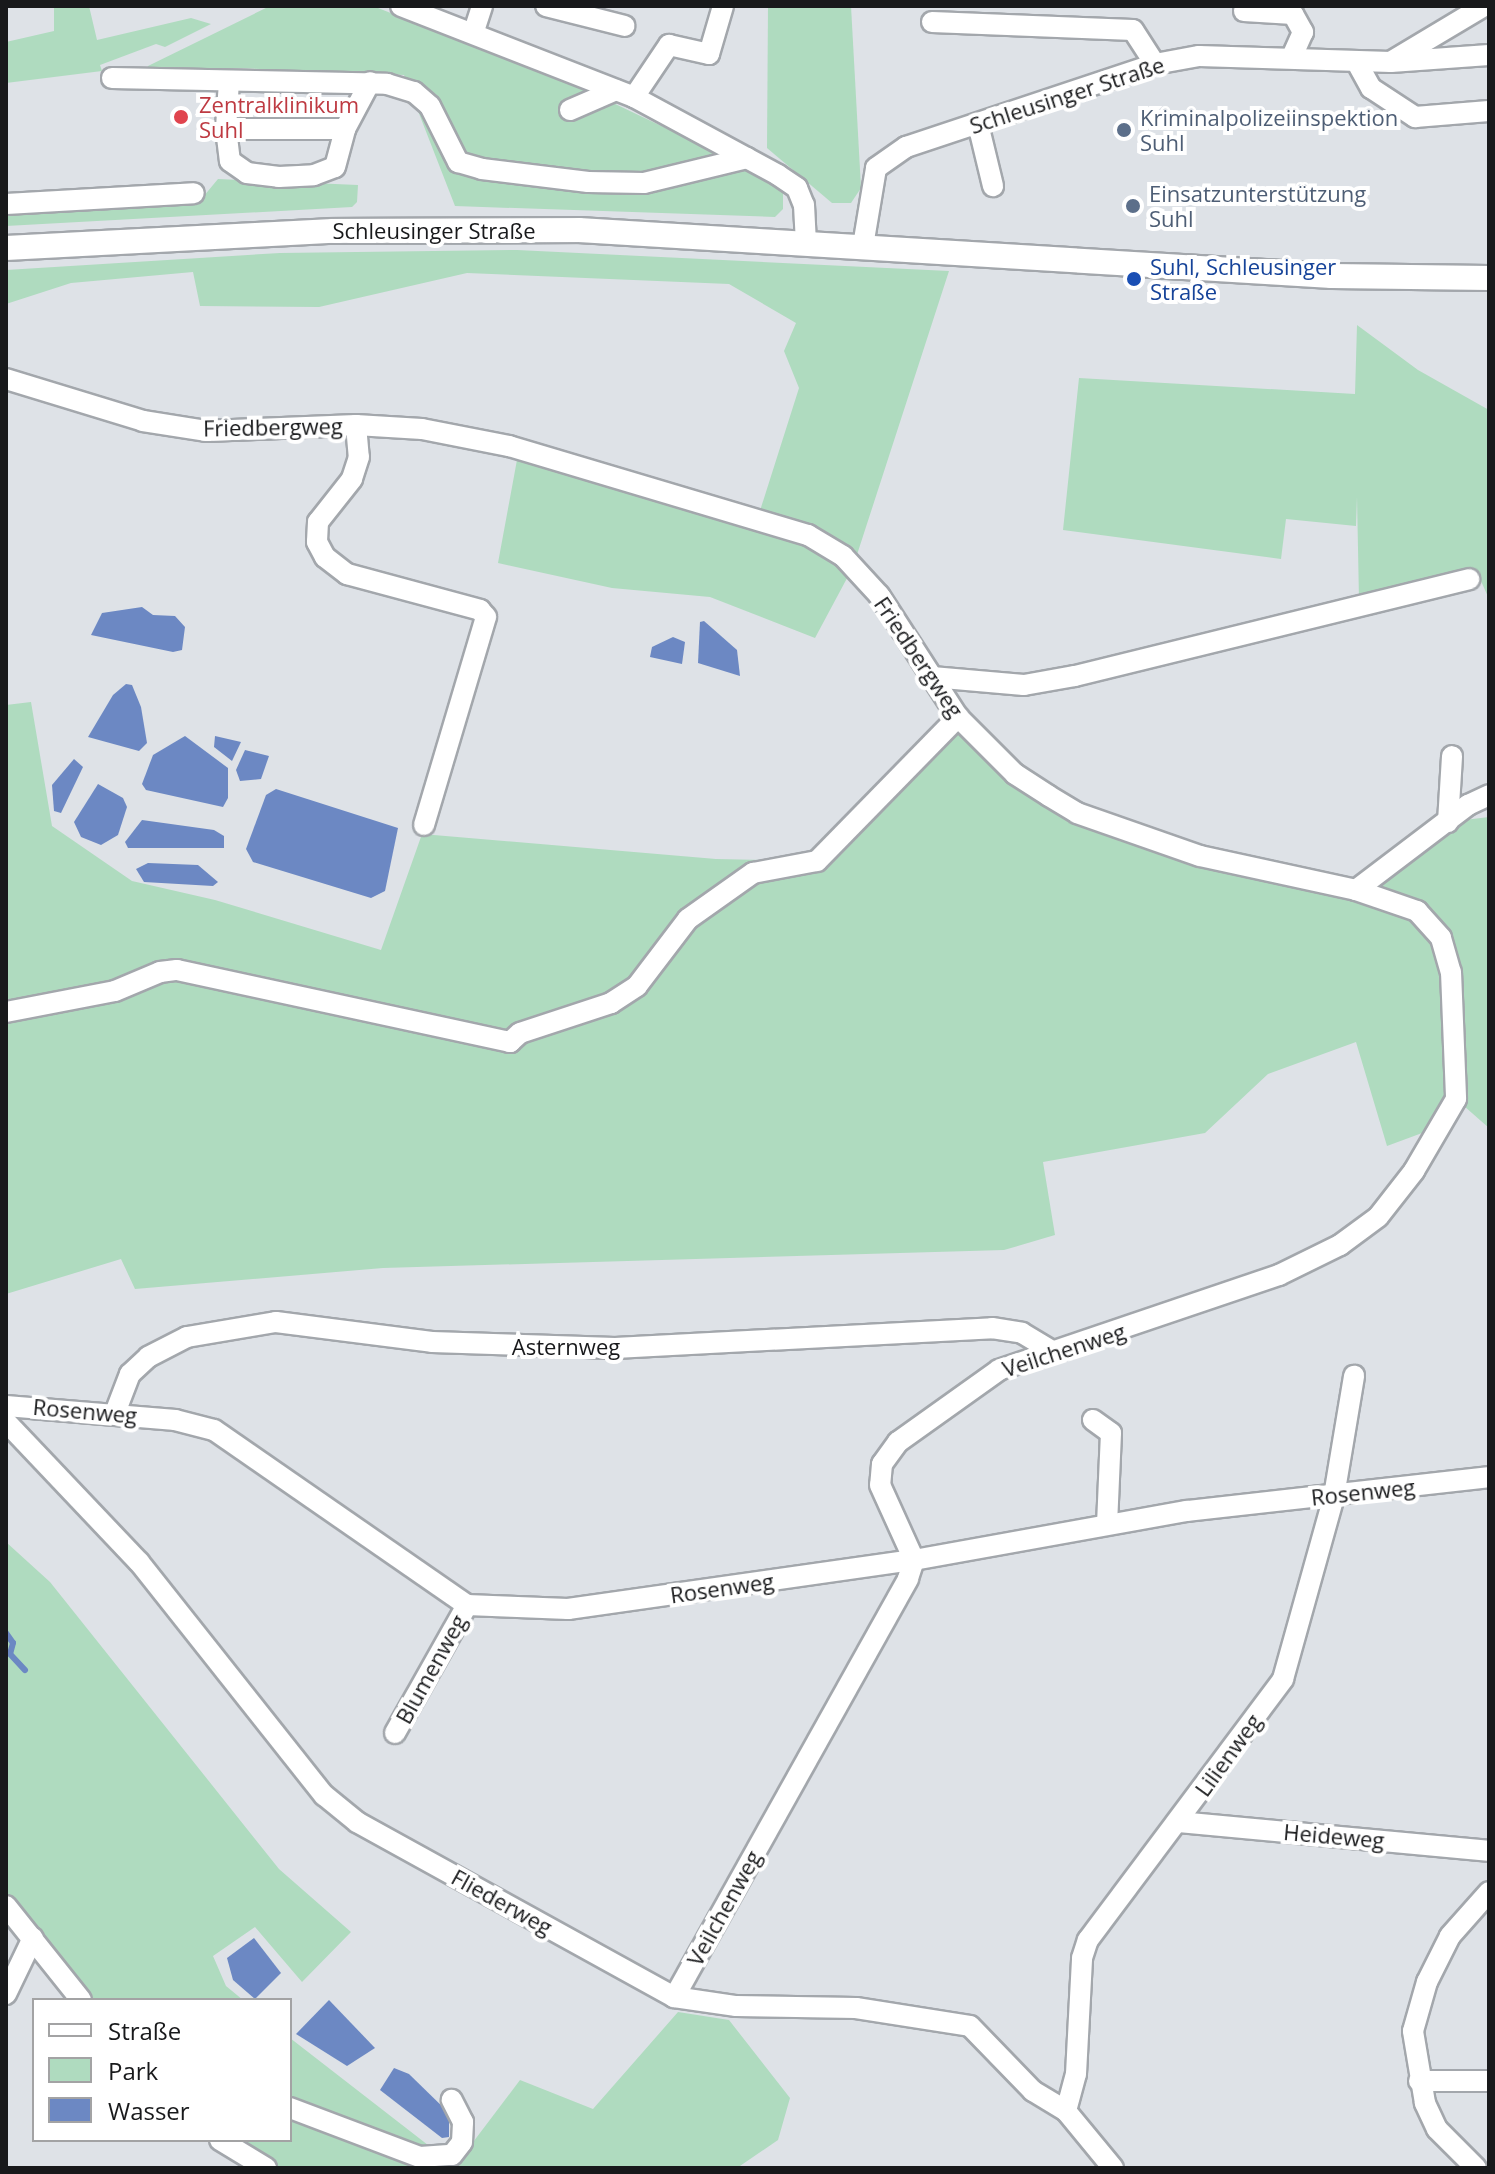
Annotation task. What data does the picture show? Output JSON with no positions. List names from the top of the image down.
{
  "streets": {
    "main road": ["Schleusinger Straße"],
    "street": [
      "Friedbergweg",
      "Asternweg",
      "Veilchenweg",
      "Rosenweg",
      "Blumenweg",
      "Lilienweg",
      "Heideweg",
      "Fliederweg"
    ]
  },
  "crossings": [
    ["Friedbergweg", "Veilchenweg"],
    ["Asternweg", "Veilchenweg"],
    ["Asternweg", "Rosenweg"],
    ["Veilchenweg", "Rosenweg"],
    ["Veilchenweg", "Fliederweg"],
    ["Rosenweg", "Blumenweg"],
    ["Rosenweg", "Lilienweg"],
    ["Lilienweg", "Heideweg"],
    ["Lilienweg", "Fliederweg"]
  ],
  "places": [
    "Zentralklinikum Suhl",
    "Kriminalpolizeiinspektion Suhl",
    "Einsatzunterstützung Suhl",
    "Suhl, Schleusinger Straße"
  ],
  "legend": ["Straße", "Park", "Wasser"]
}
